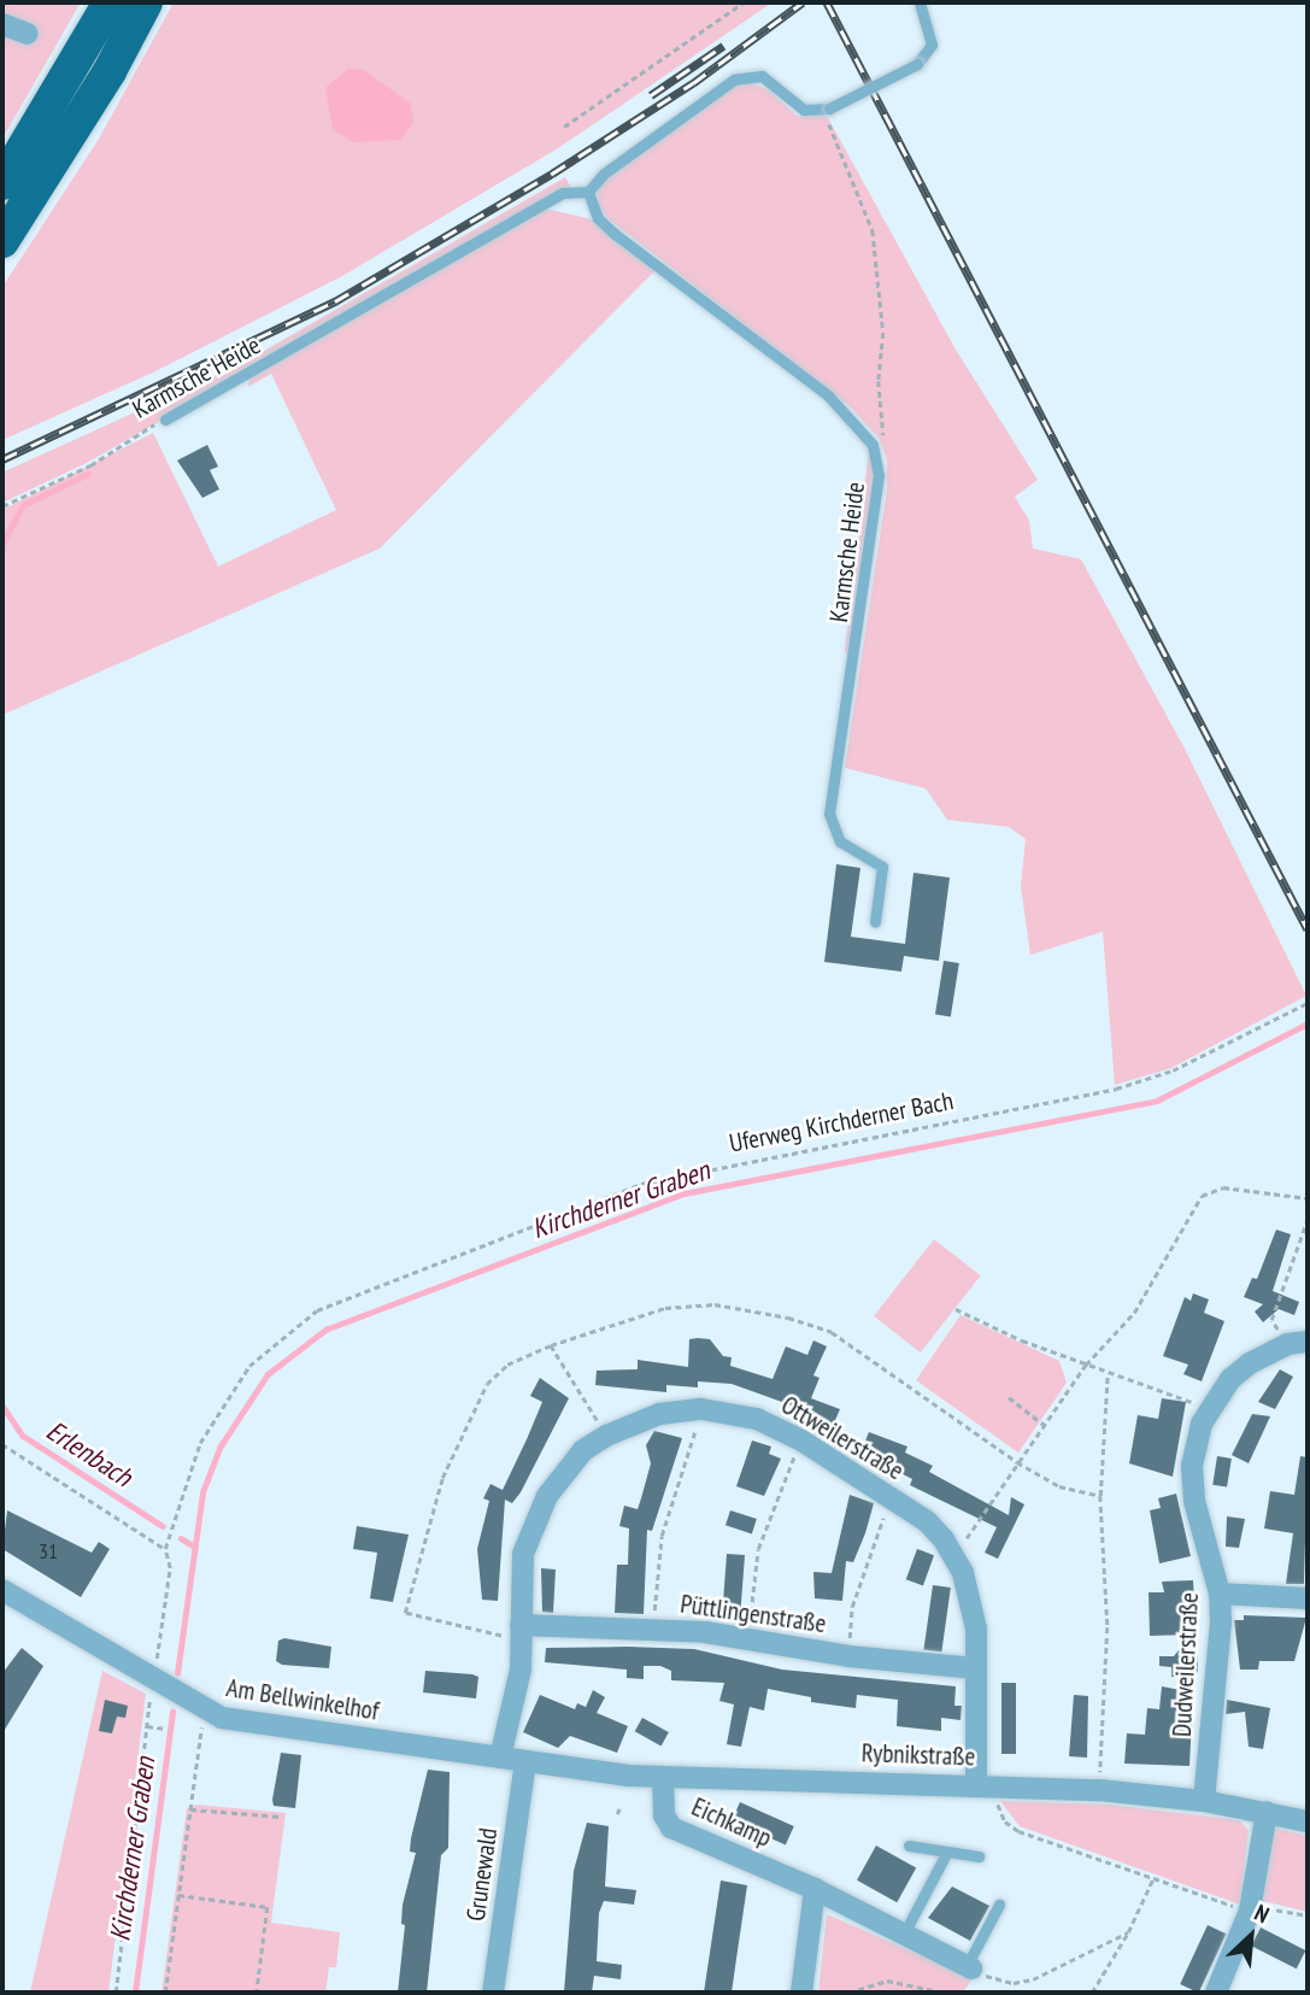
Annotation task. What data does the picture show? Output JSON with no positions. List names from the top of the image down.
{
  "streets": {
    "street": [
      "Ottweilerstraße",
      "Püttlingenstraße",
      "Dudweilerstraße",
      "Am Bellwinkelhof",
      "Rybnikstraße",
      "Eichkamp",
      "Grunewald"
    ],
    "lane": ["Karmsche Heide"],
    "path": ["Uferweg Kirchderner Bach"]
  },
  "crossings": [
    ["Uferweg Kirchderner Bach", "Am Bellwinkelhof"],
    ["Ottweilerstraße", "Püttlingenstraße"],
    ["Ottweilerstraße", "Am Bellwinkelhof"],
    ["Ottweilerstraße", "Rybnikstraße"],
    ["Dudweilerstraße", "Rybnikstraße"],
    ["Am Bellwinkelhof", "Rybnikstraße"],
    ["Am Bellwinkelhof", "Grunewald"],
    ["Rybnikstraße", "Eichkamp"],
    ["Rybnikstraße", "Grunewald"]
  ],
  "water": ["Kirchderner Graben", "Erlenbach"],
  "house_numbers": ["31"],
  "north": "top right"
}
